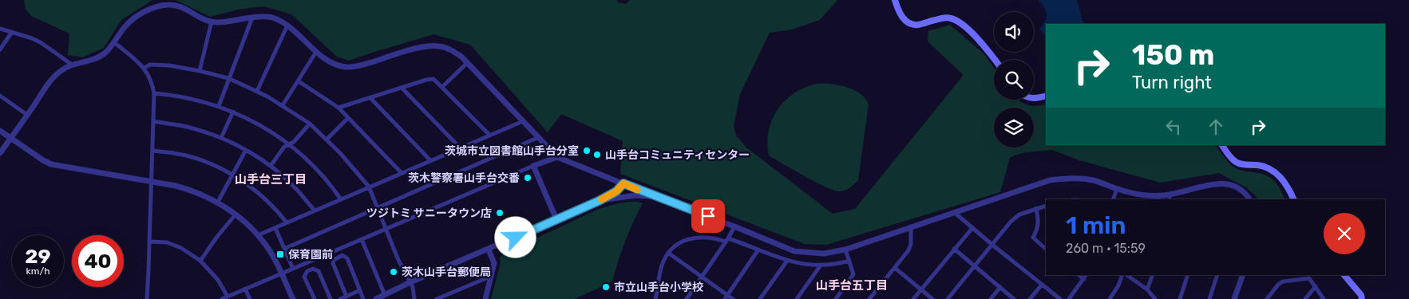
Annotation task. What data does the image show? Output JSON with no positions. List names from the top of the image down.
{
  "districts": ["山手台三丁目", "山手台五丁目"],
  "places": {
    "other": [
      "茨城市立図書館山手台分室",
      "山手台コミュニティセンター",
      "茨木警察署山手台交番",
      "ツジトミ サニータウン店",
      "茨木山手台郵便局",
      "市立山手台小学校"
    ],
    "transit": ["保育園前"]
  },
  "page": {
    "turn": ["150 m", "Turn right"],
    "heading": ["1 min", "260 m · 15:59"],
    "speed": "29 km/h",
    "limit": "40"
  }
}
